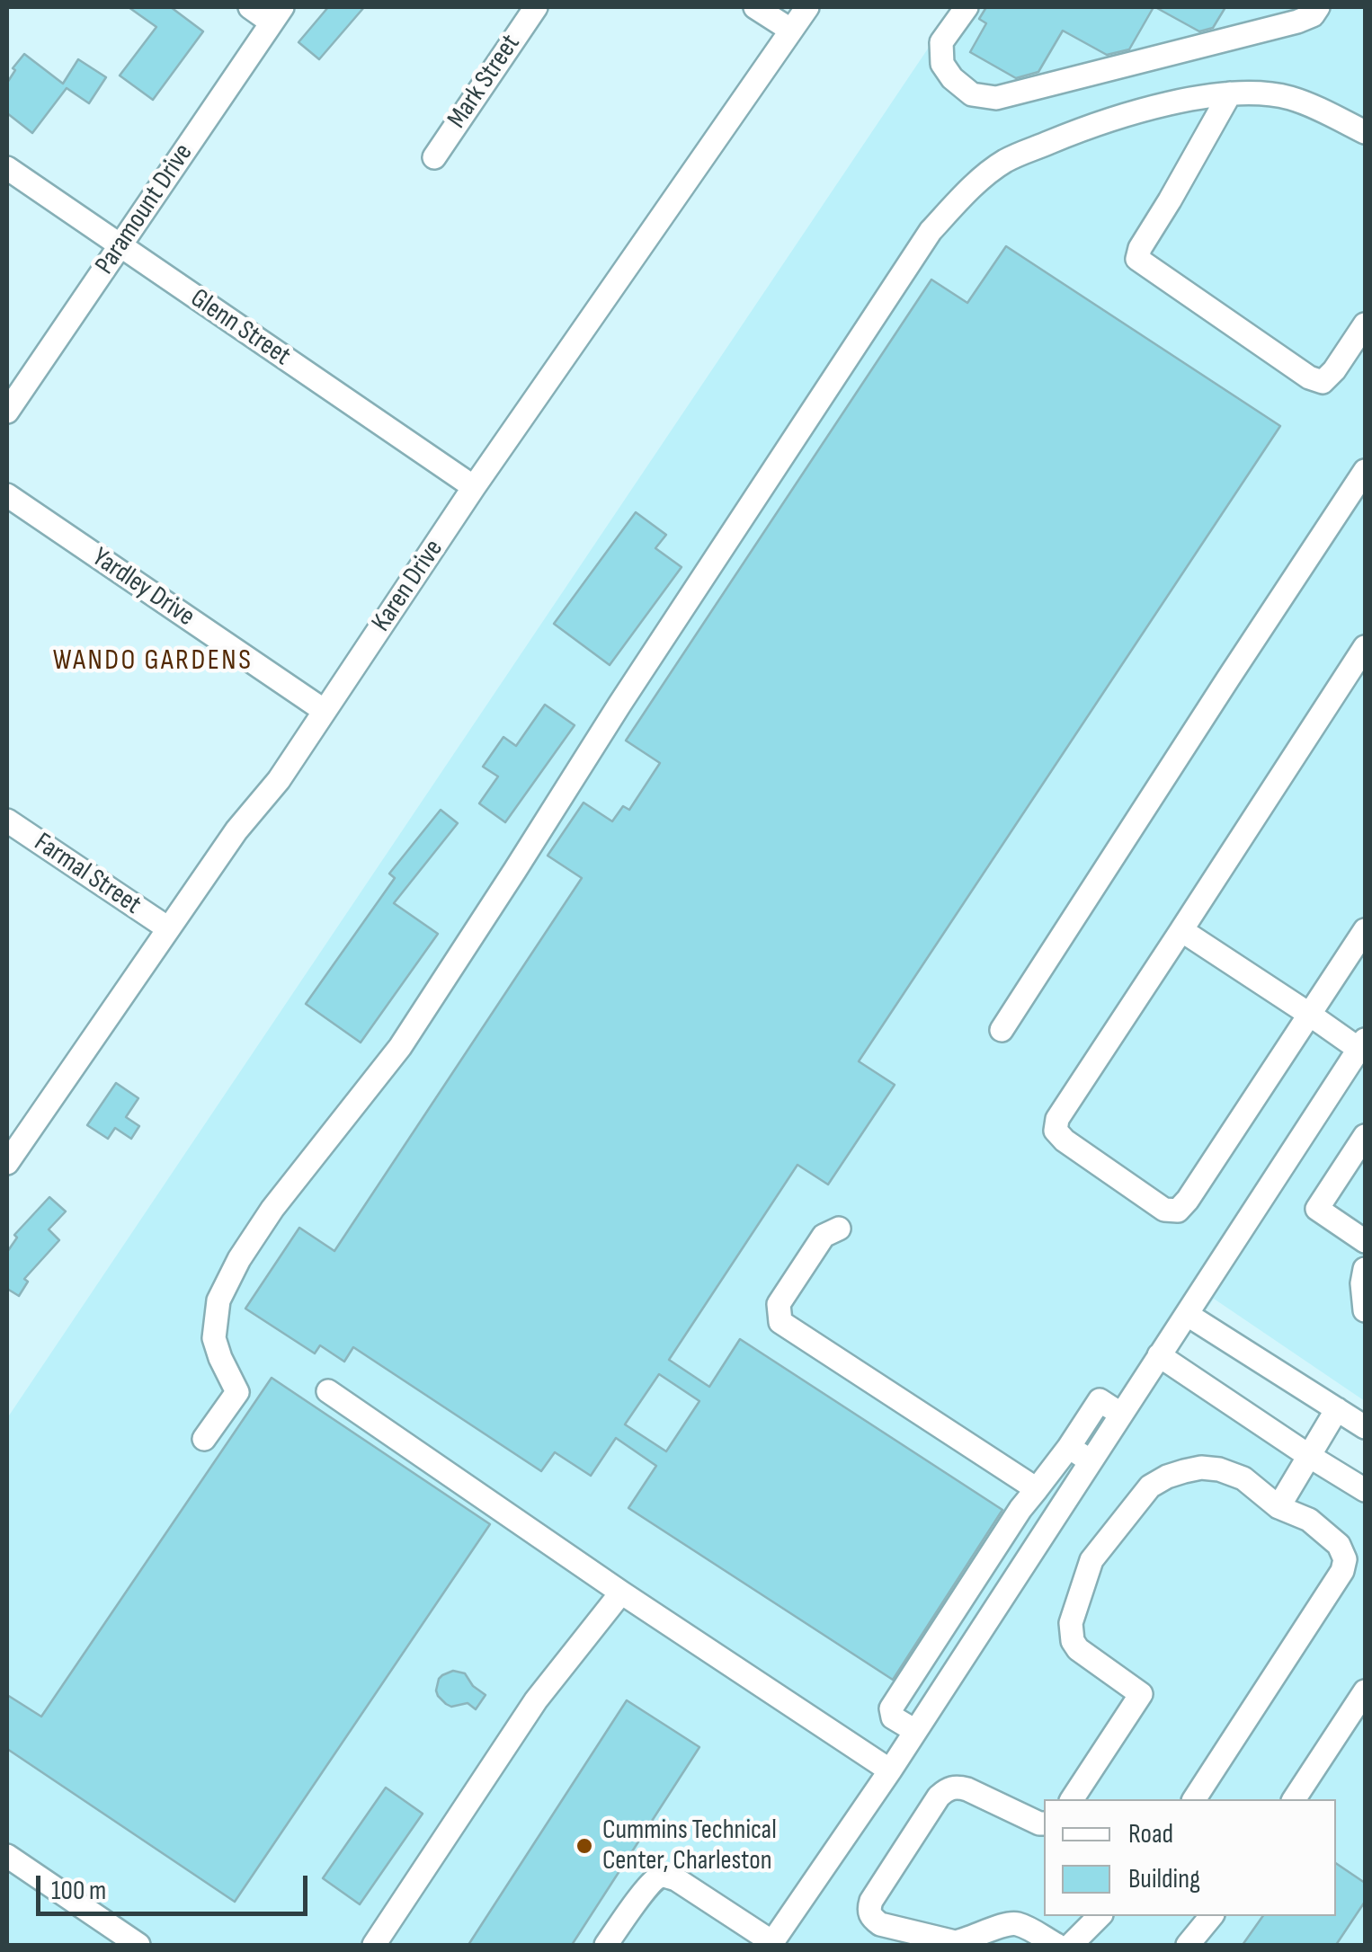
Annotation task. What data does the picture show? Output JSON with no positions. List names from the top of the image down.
{
  "streets": {
    "street": [
      "Mark Street",
      "Paramount Drive",
      "Glenn Street",
      "Karen Drive",
      "Yardley Drive",
      "Farmal Street"
    ]
  },
  "crossings": [
    ["Paramount Drive", "Glenn Street"],
    ["Glenn Street", "Karen Drive"],
    ["Karen Drive", "Yardley Drive"],
    ["Karen Drive", "Farmal Street"]
  ],
  "districts": ["WANDO GARDENS"],
  "places": ["Cummins Technical Center, Charleston"],
  "legend": ["Road", "Building"],
  "scale_bar": "100 m"
}
